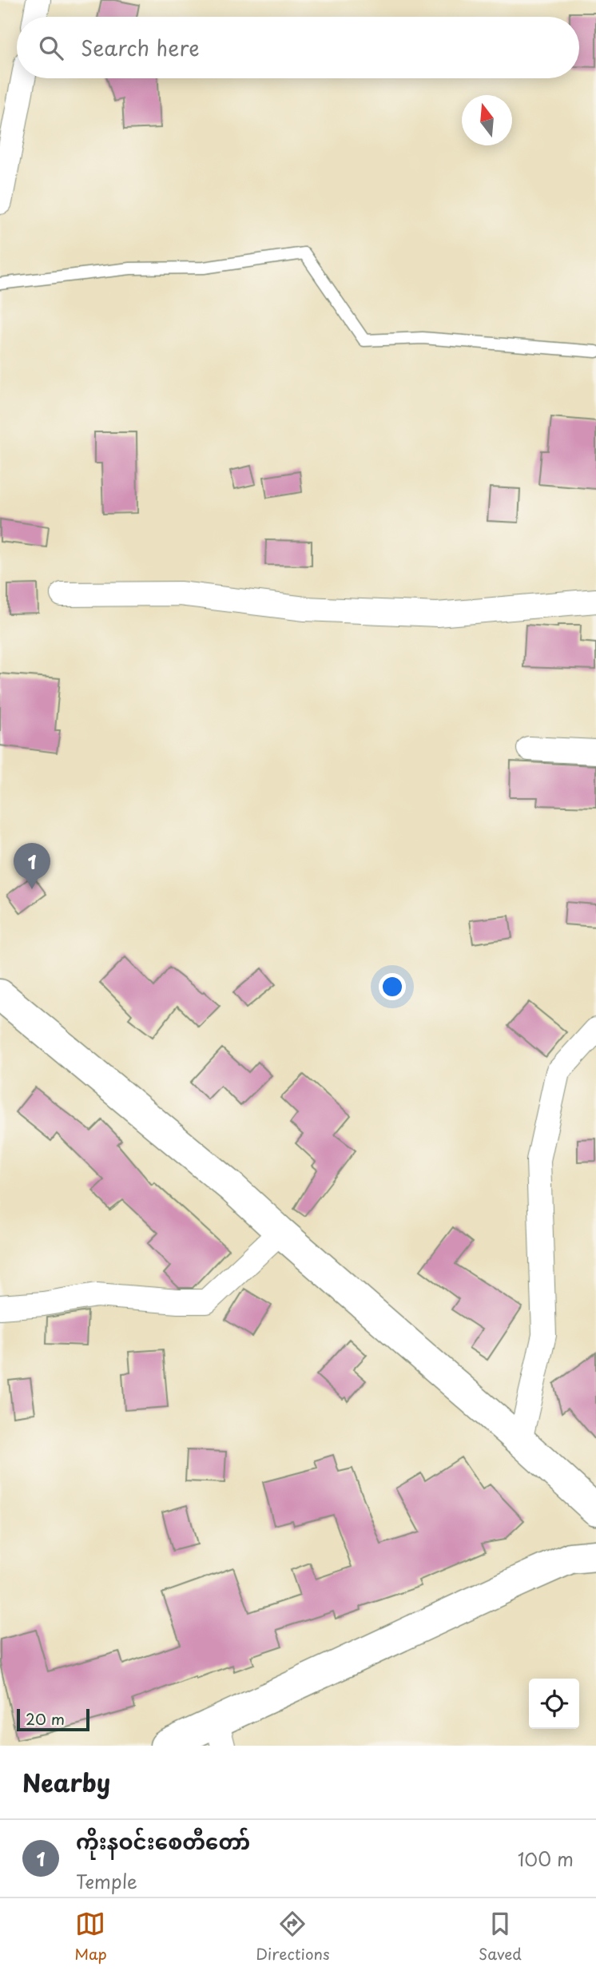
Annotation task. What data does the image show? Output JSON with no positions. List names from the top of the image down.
{
  "scale_bar": "20 m",
  "north": "top",
  "page": {
    "search": "Search here",
    "pins": "1",
    "scale": "20 m",
    "heading": "Nearby",
    "list": [
      {
        "mark": "1",
        "name": "ကိုးနဝင်းစေတီတော်",
        "note": "Temple",
        "value": "100 m"
      }
    ],
    "nav": ["Map", "Directions", "Saved"]
  }
}
